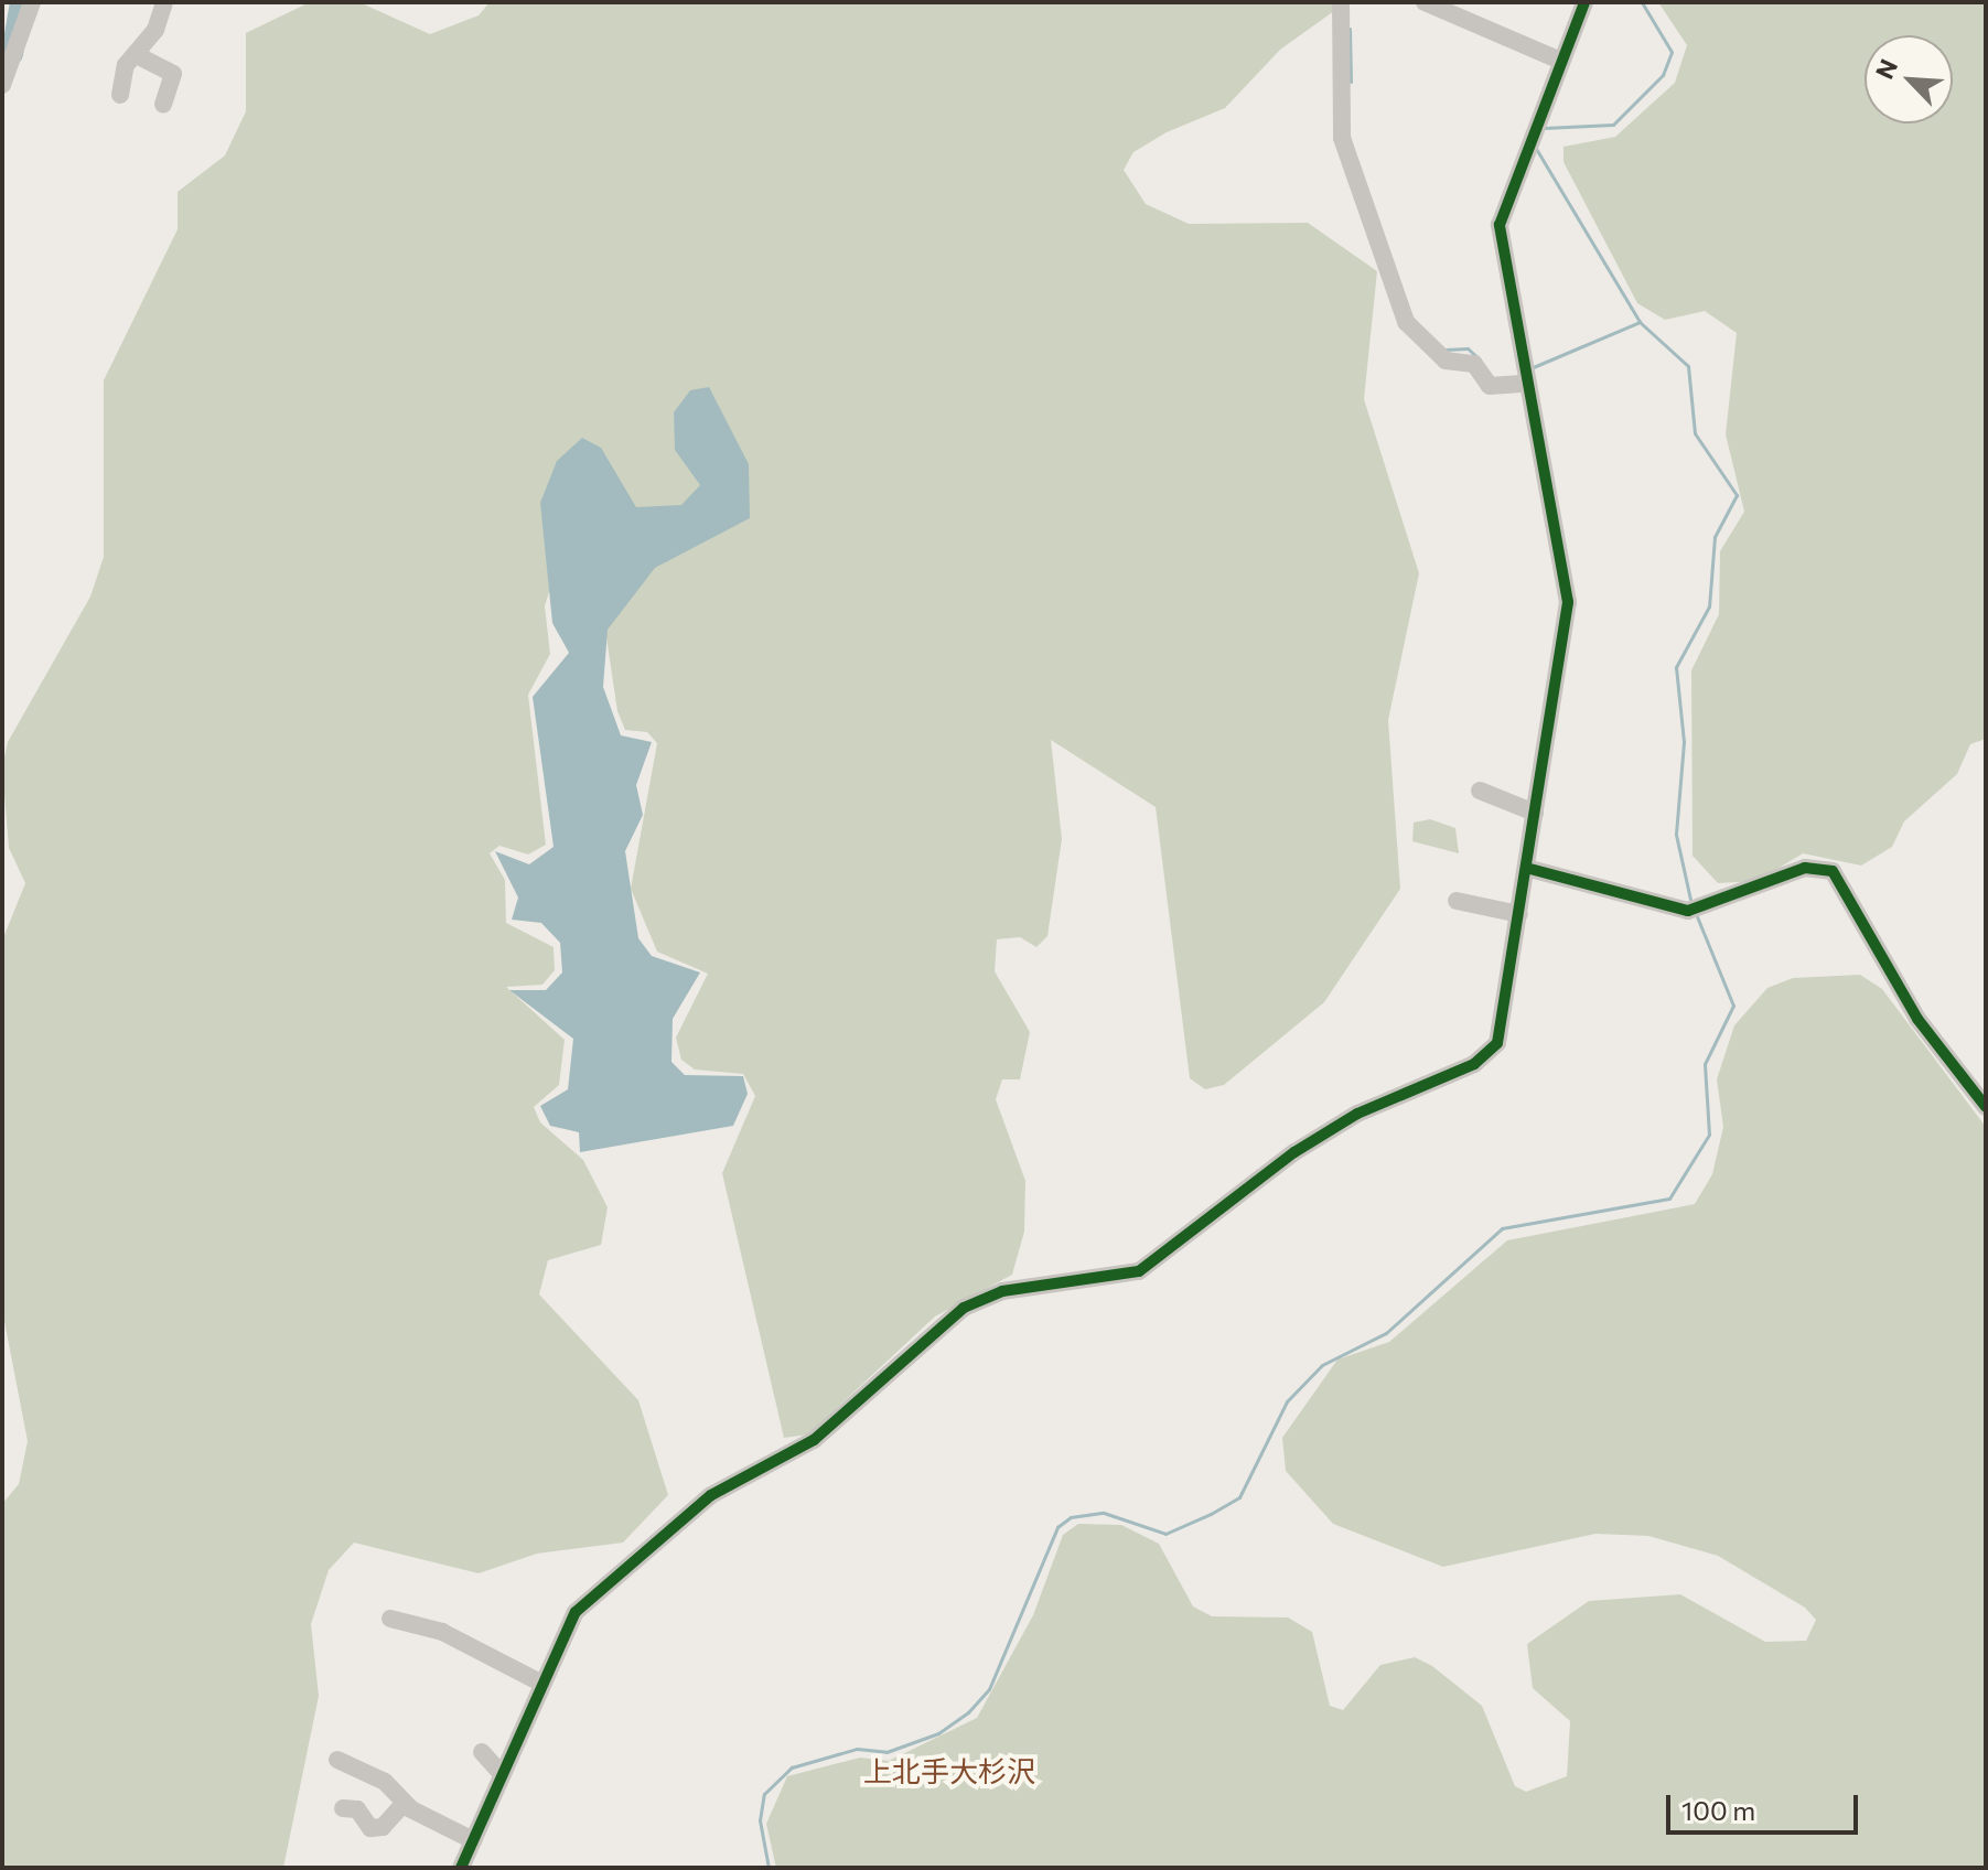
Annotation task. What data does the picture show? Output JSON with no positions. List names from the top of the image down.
{
  "districts": ["上北手大杉沢"],
  "scale_bar": "100 m",
  "north": "top left"
}
